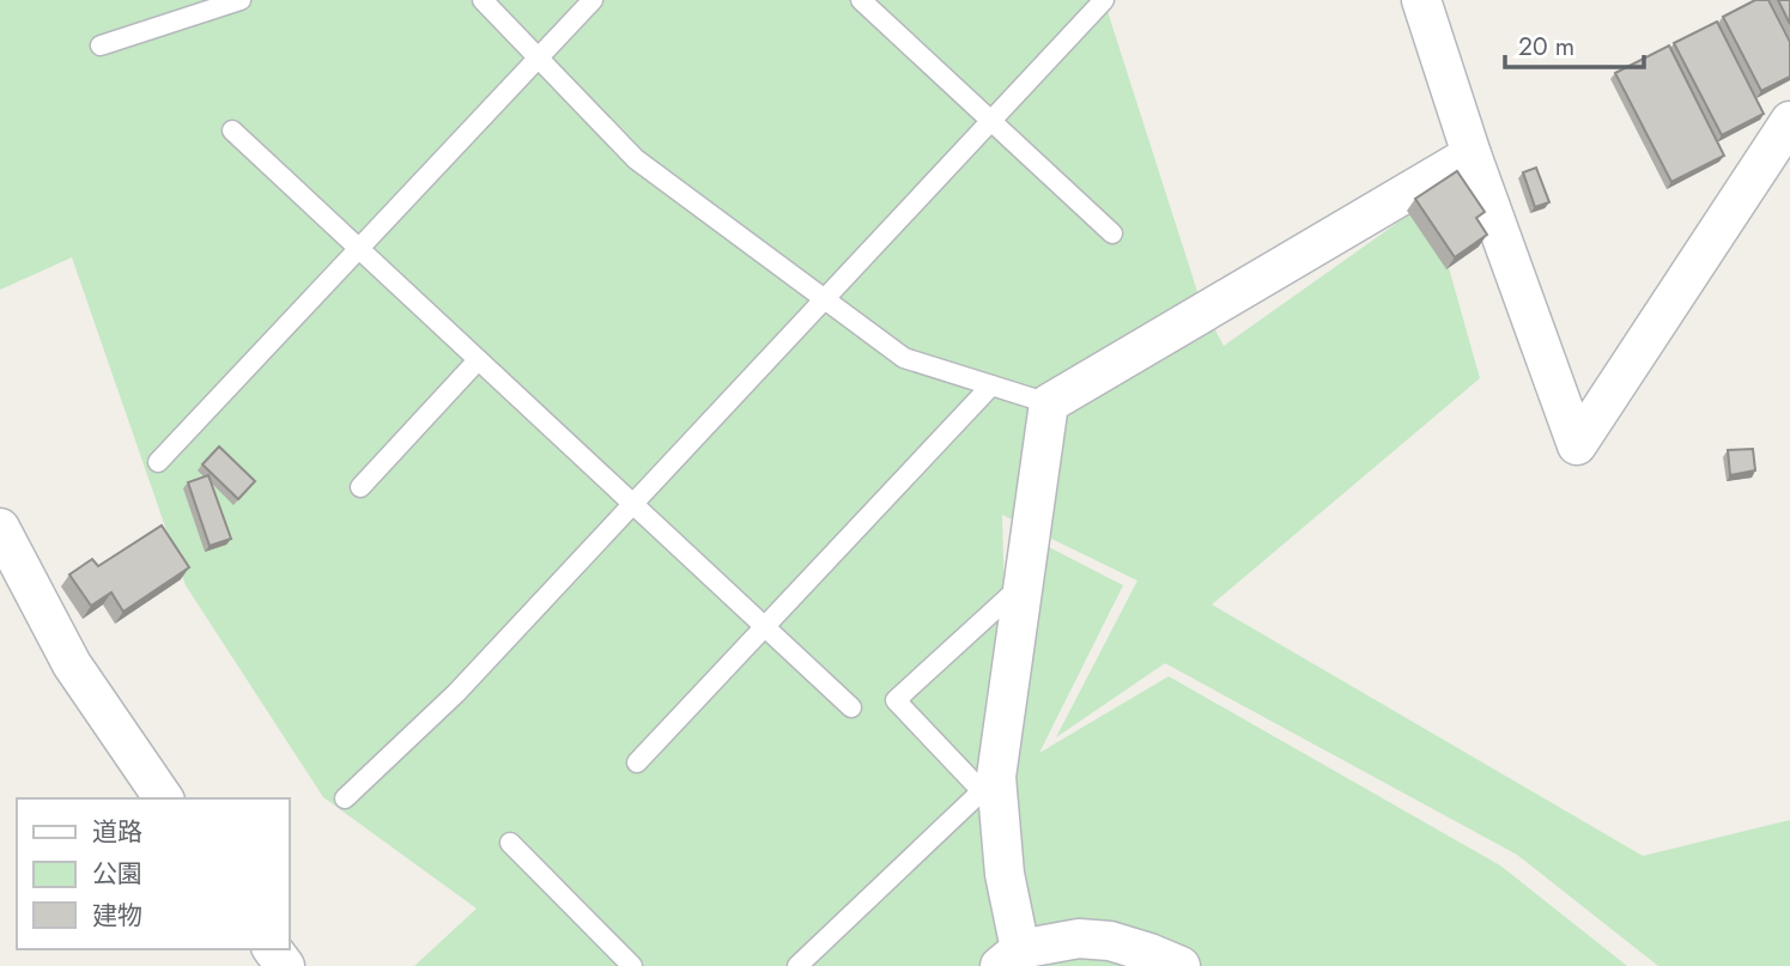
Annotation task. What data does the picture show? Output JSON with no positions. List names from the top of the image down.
{
  "legend": ["道路", "公園", "建物"],
  "scale_bar": "20 m"
}
